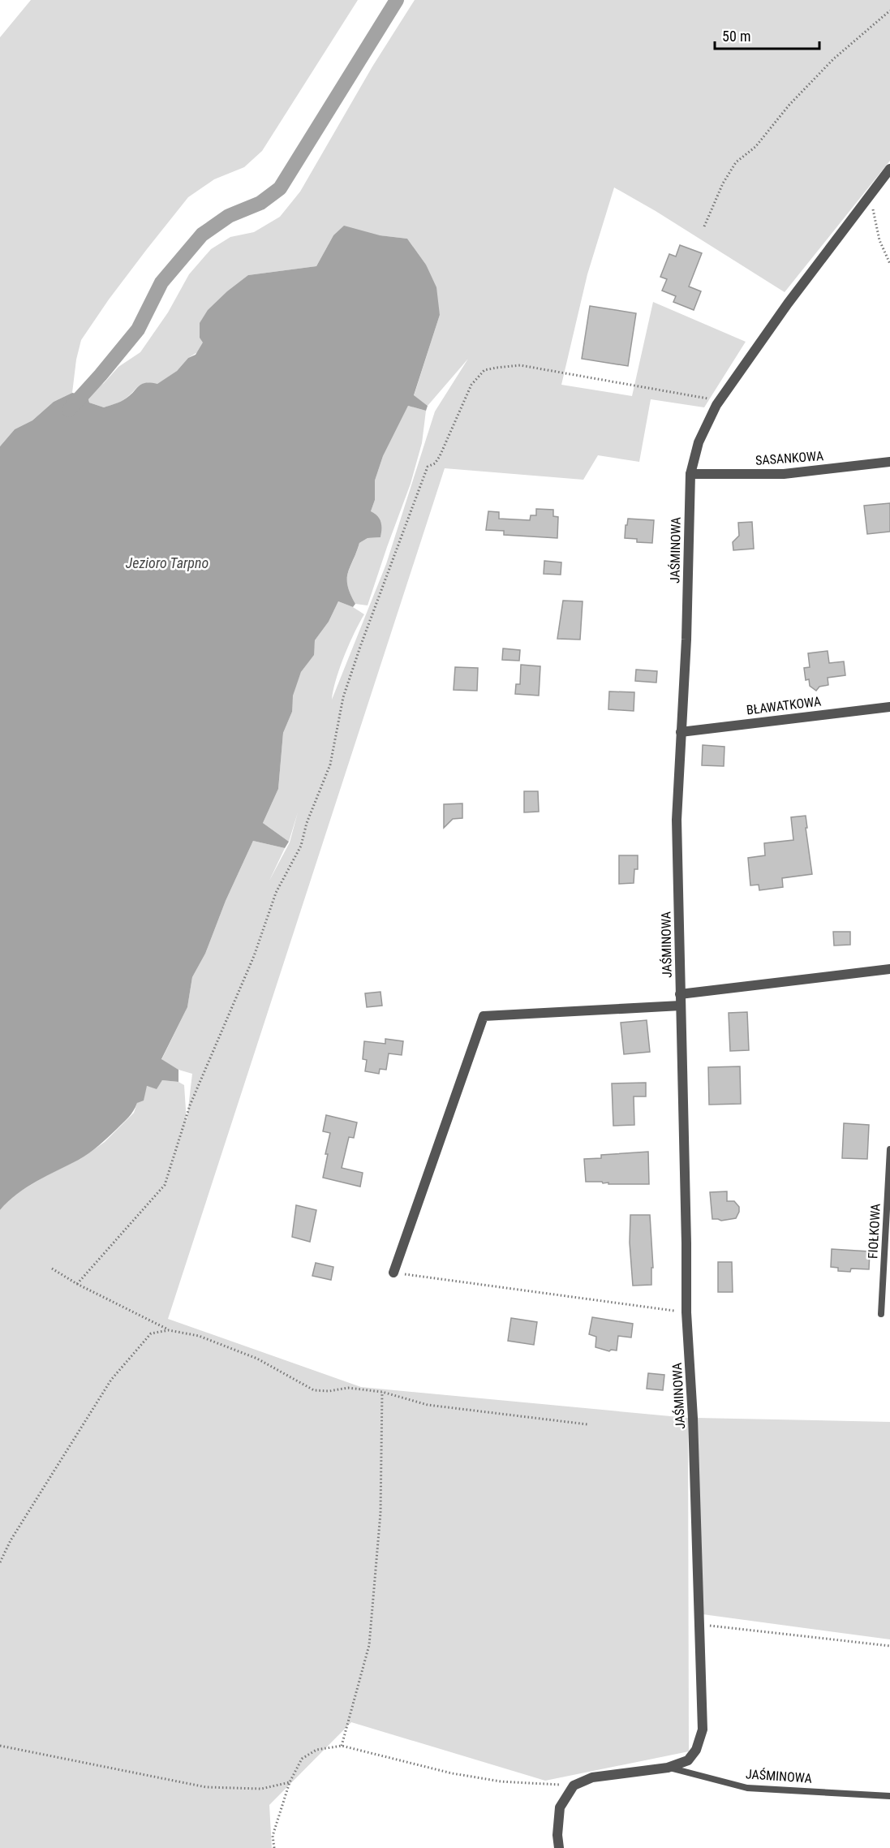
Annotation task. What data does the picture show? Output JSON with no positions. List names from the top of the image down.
{
  "streets": {
    "street": ["SASANKOWA", "JAŚMINOWA", "BŁAWATKOWA"],
    "lane": ["FIOŁKOWA"]
  },
  "crossings": [
    ["SASANKOWA", "JAŚMINOWA"],
    ["JAŚMINOWA", "BŁAWATKOWA"]
  ],
  "water": ["Jezioro Tarpno"],
  "scale_bar": "50 m"
}
